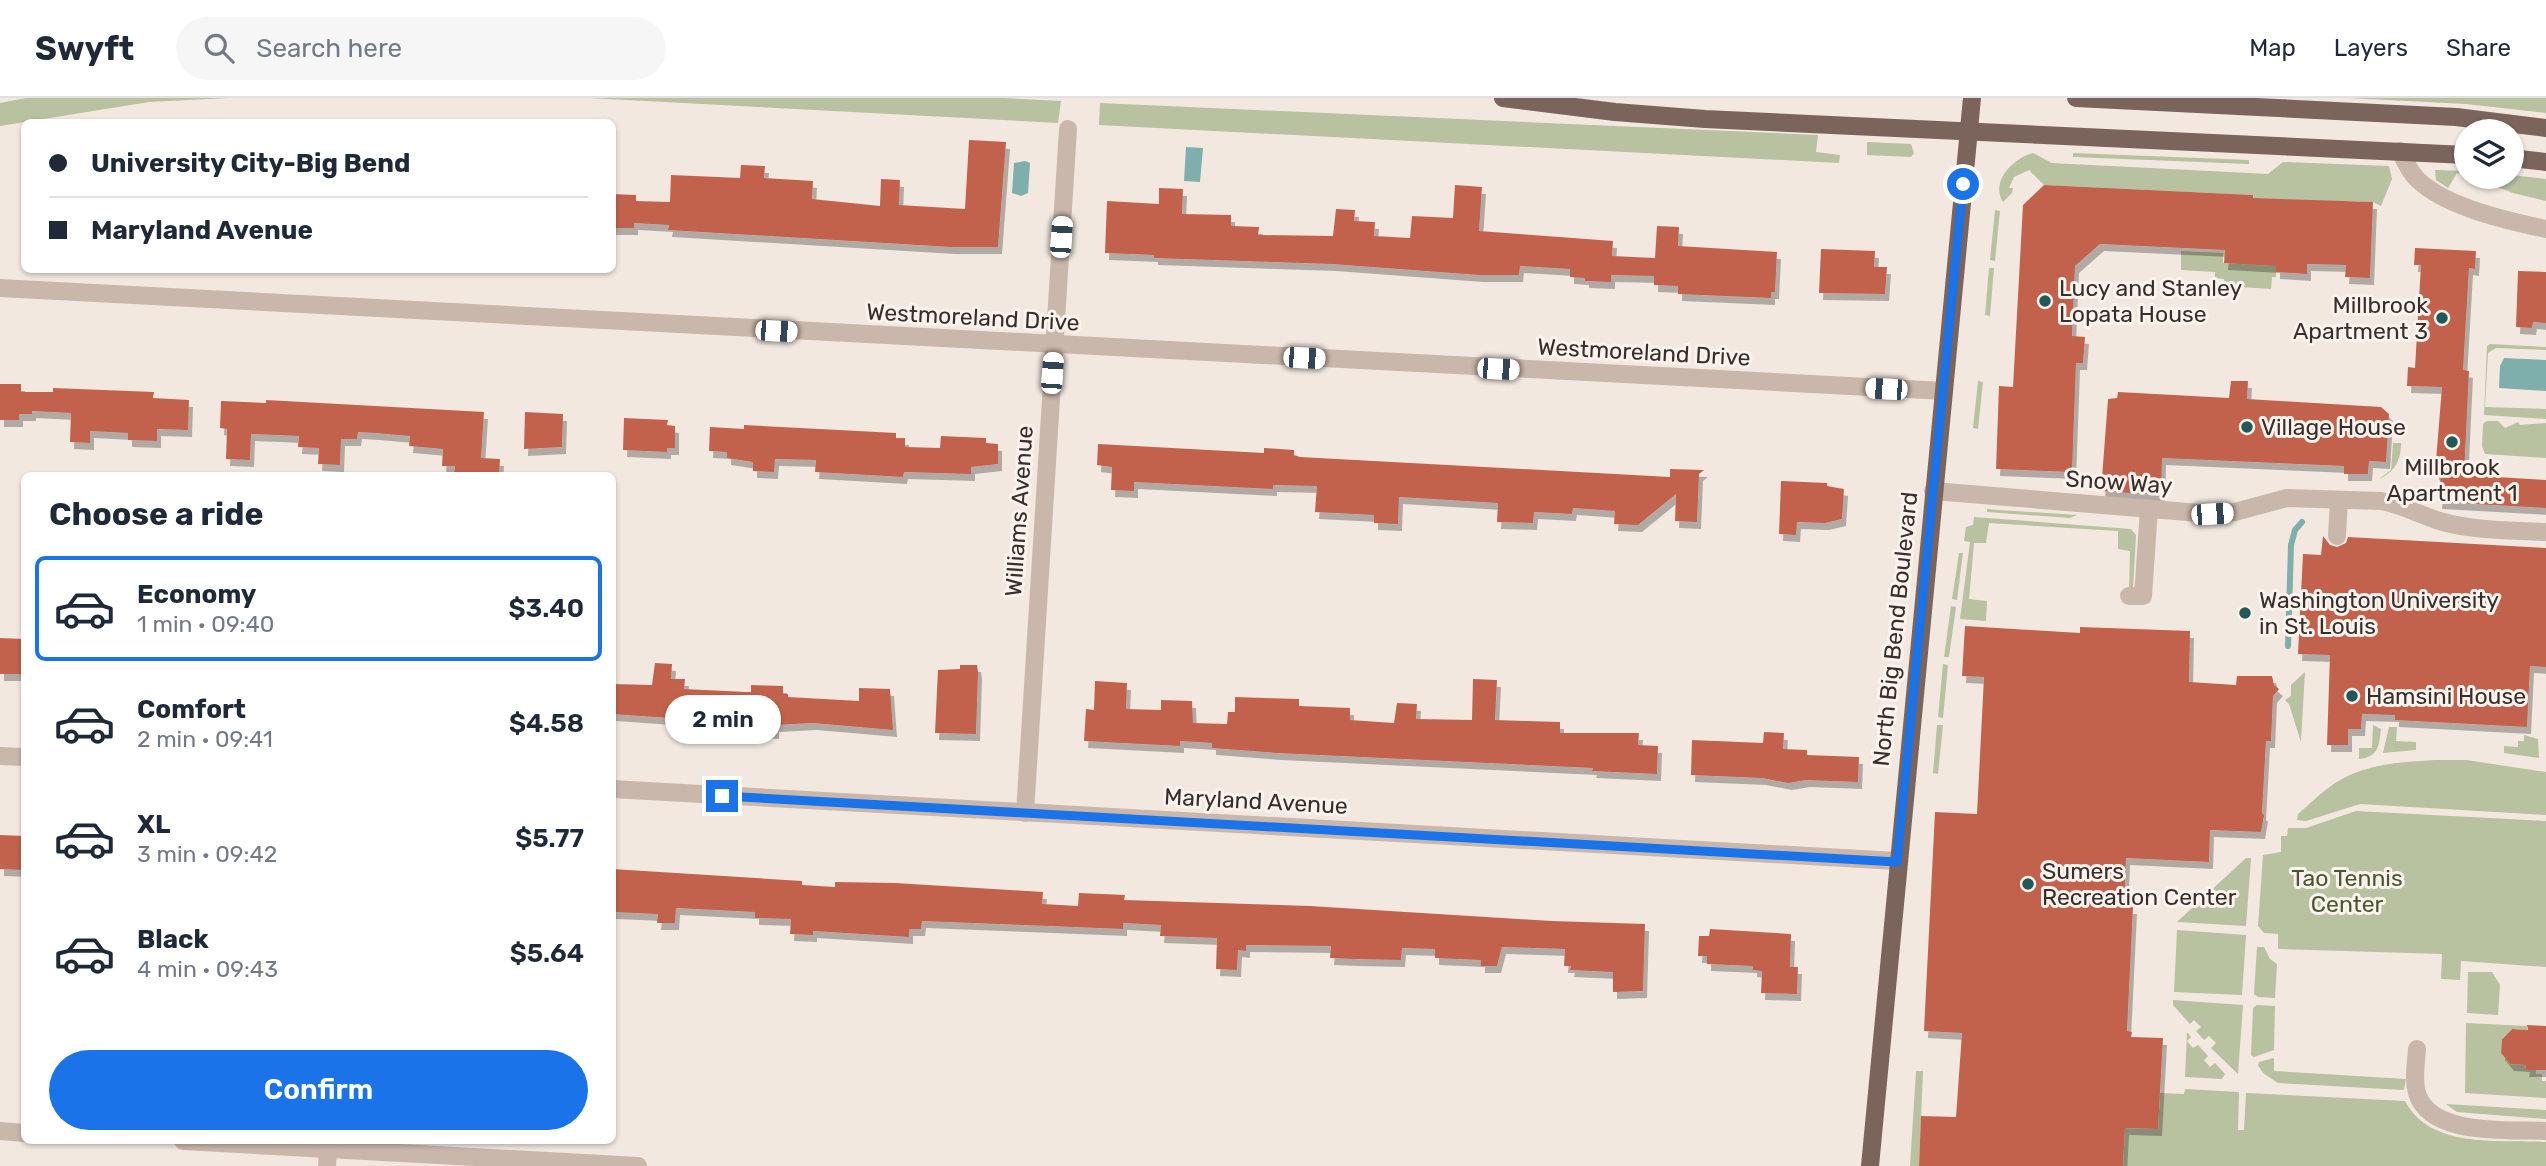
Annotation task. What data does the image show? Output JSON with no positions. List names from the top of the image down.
{
  "streets": {
    "main road": ["North Big Bend Boulevard"],
    "street": [
      "Westmoreland Drive",
      "Snow Way",
      "Williams Avenue",
      "Maryland Avenue"
    ]
  },
  "crossings": [
    ["Westmoreland Drive", "Williams Avenue"],
    ["Westmoreland Drive", "North Big Bend Boulevard"],
    ["Snow Way", "North Big Bend Boulevard"],
    ["Williams Avenue", "Maryland Avenue"],
    ["North Big Bend Boulevard", "Maryland Avenue"]
  ],
  "parks": ["Tao Tennis Center"],
  "places": [
    "Lucy and Stanley Lopata House",
    "Millbrook Apartment 3",
    "Village House",
    "Millbrook Apartment 1",
    "Washington University in St. Louis",
    "Hamsini House",
    "Sumers Recreation Center"
  ],
  "page": {
    "header": "Swyft",
    "search": "Search here",
    "nav": ["Map", "Layers", "Share"],
    "banner": ["University City-Big Bend", "Maryland Avenue"],
    "heading": "Choose a ride",
    "list": [
      {
        "name": "Economy",
        "note": "1 min · 09:40",
        "value": "$3.40"
      },
      {
        "name": "Comfort",
        "note": "2 min · 09:41",
        "value": "$4.58"
      },
      {
        "name": "XL",
        "note": "3 min · 09:42",
        "value": "$5.77"
      },
      {
        "name": "Black",
        "note": "4 min · 09:43",
        "value": "$5.64"
      }
    ],
    "bubble": "2 min",
    "buttons": "Confirm"
  }
}
